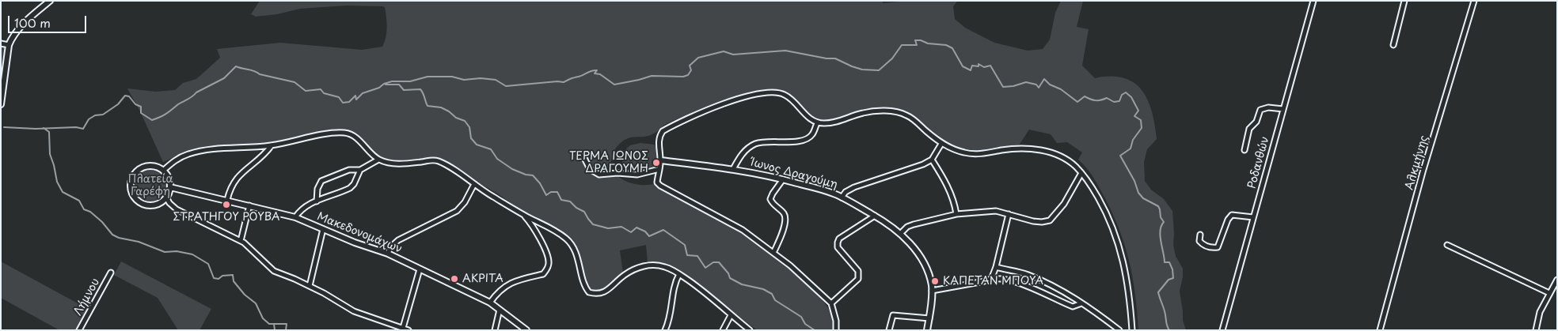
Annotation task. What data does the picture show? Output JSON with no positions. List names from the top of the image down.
{
  "streets": {
    "street": [
      "Ροδανθών",
      "Αλκμήνης",
      "Ίωνος Δραγούμη",
      "Μακεδονομάχων",
      "Λήμνου"
    ]
  },
  "parks": ["Πλατεία Γαρέφη"],
  "places": [
    "ΤΕΡΜΑ ΙΩΝΟΣ ΔΡΑΓΟΥΜΗ",
    "ΣΤΡΑΤΗΓΟΥ ΡΟΥΒΑ",
    "ΑΚΡΙΤΑ",
    "ΚΑΠΕΤΑΝ ΜΠΟΥΑ"
  ],
  "scale_bar": "100 m"
}
